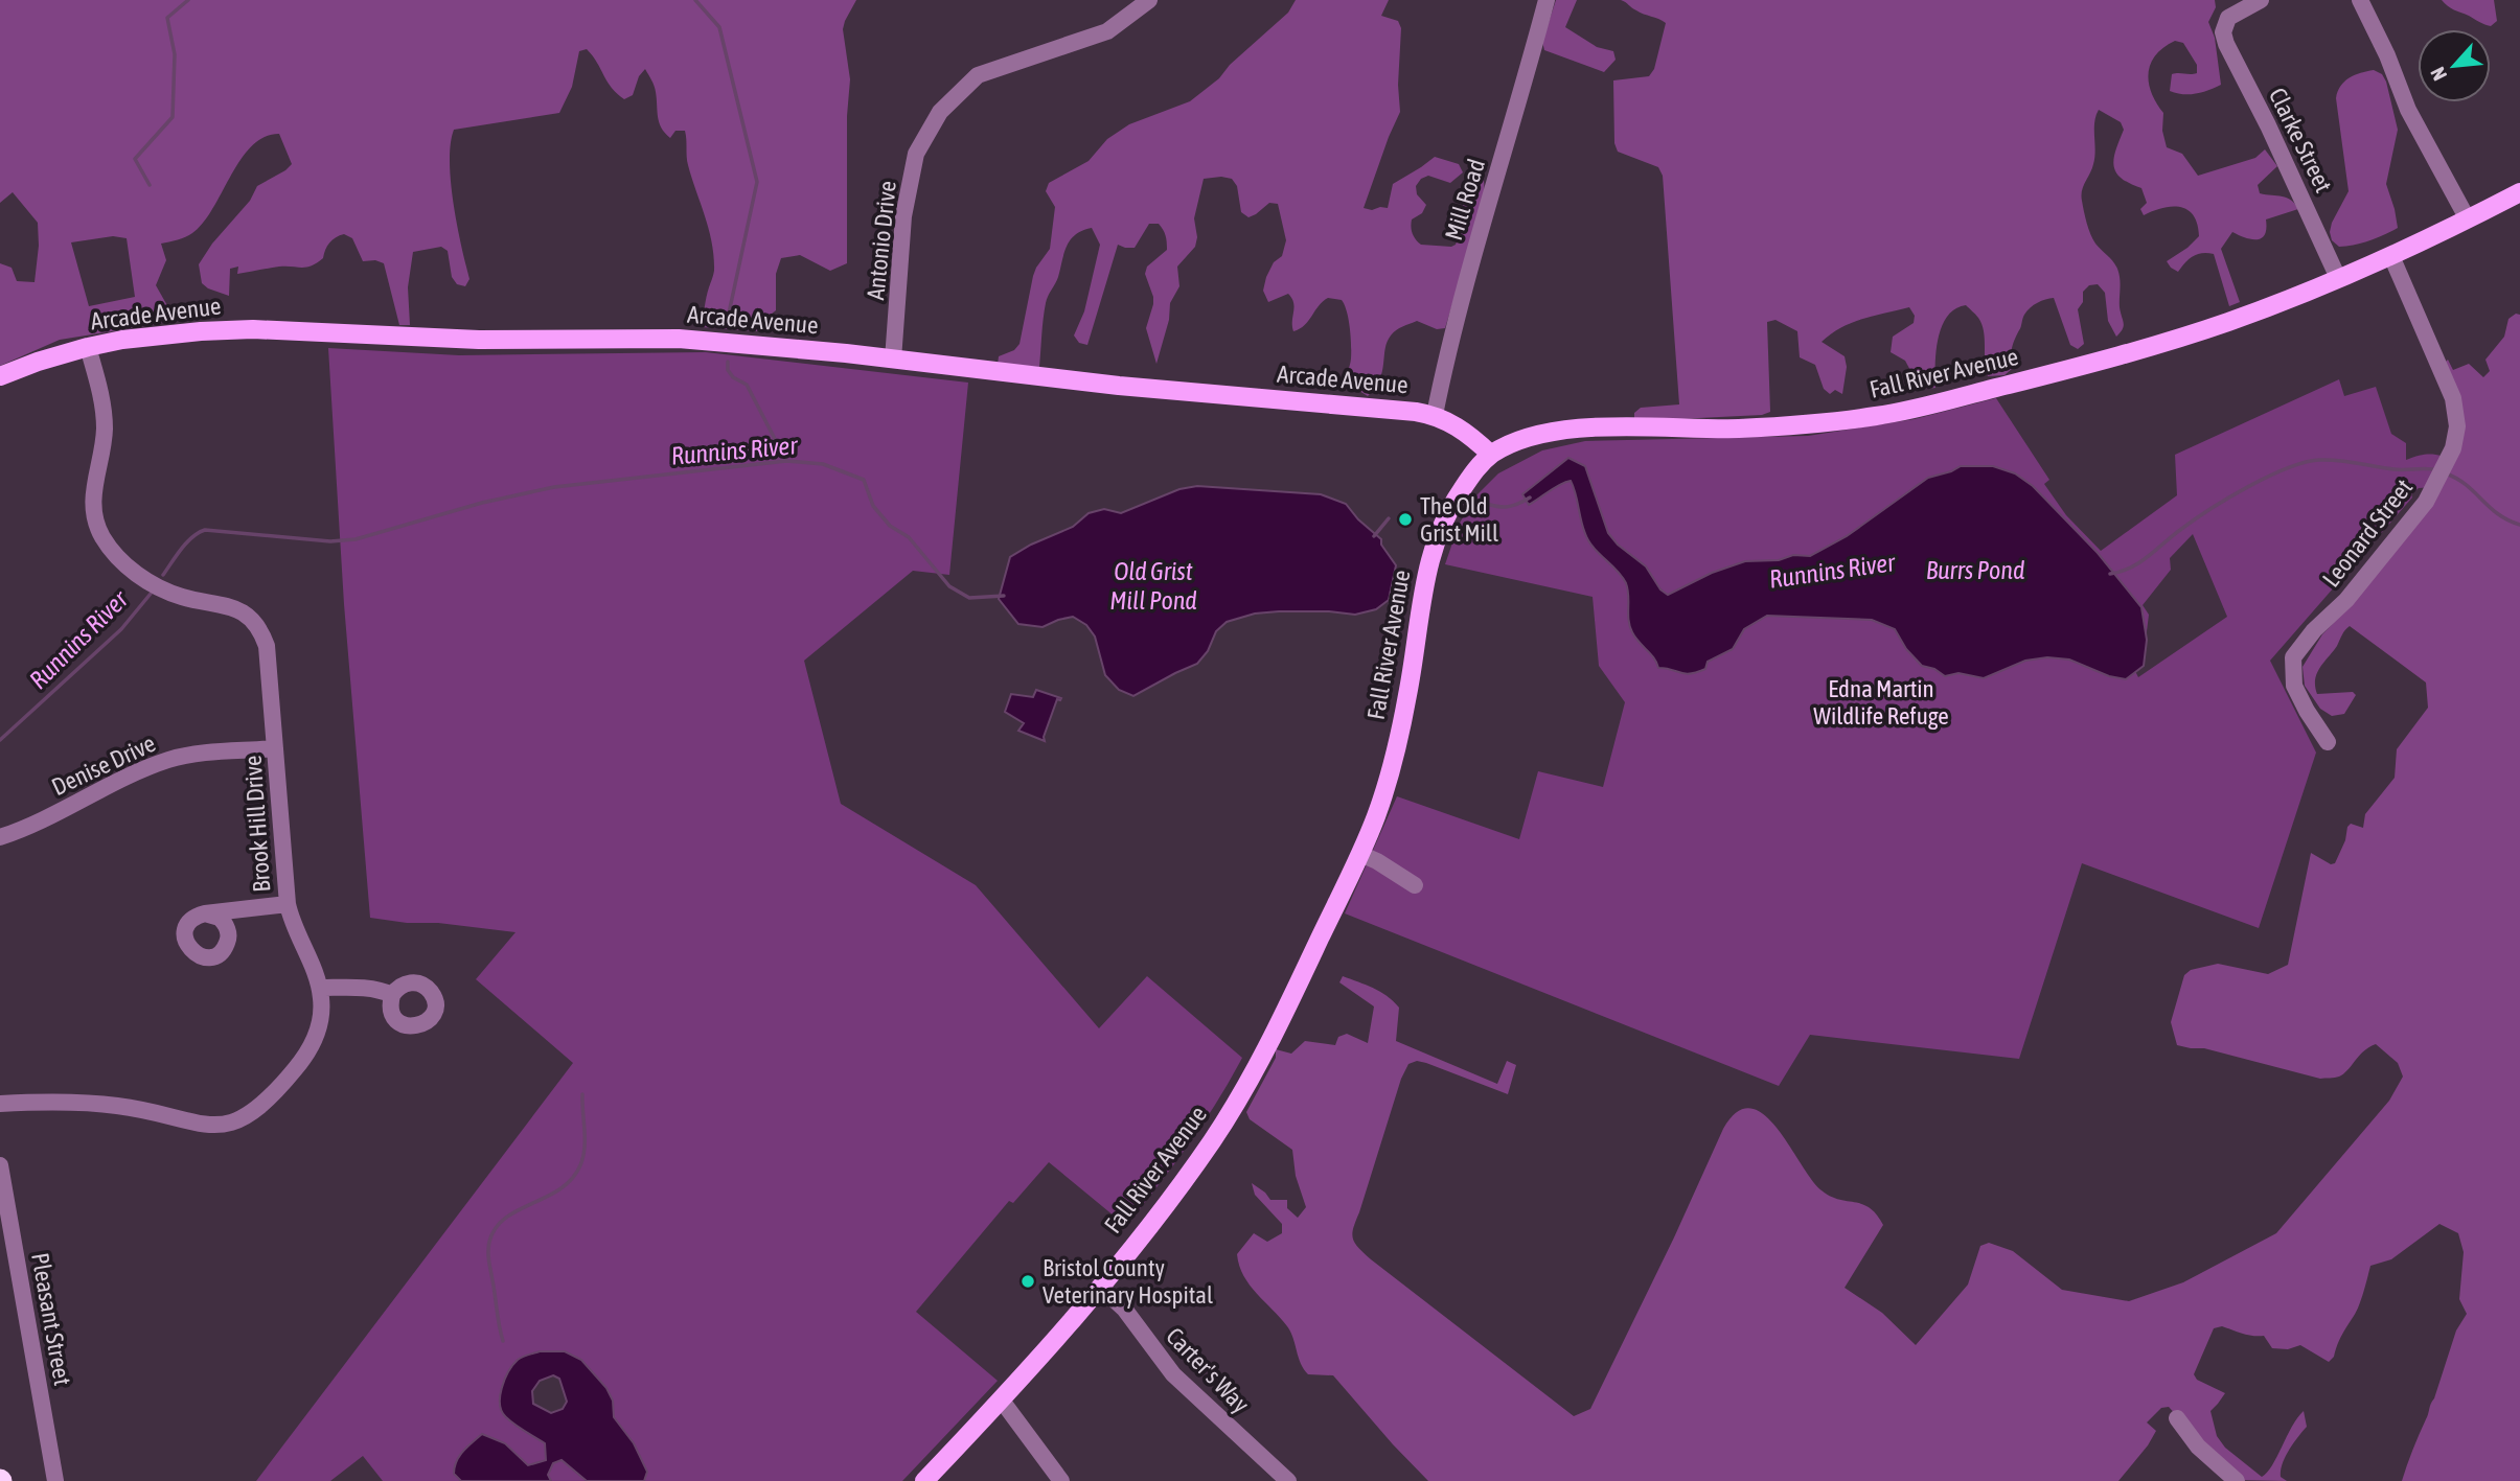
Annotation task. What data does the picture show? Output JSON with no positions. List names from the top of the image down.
{
  "streets": {
    "main road": ["Arcade Avenue", "Fall River Avenue"],
    "street": [
      "Clarke Street",
      "Mill Road",
      "Antonio Drive",
      "Leonard Street",
      "Denise Drive",
      "Brook Hill Drive",
      "Pleasant Street",
      "Carter's Way"
    ]
  },
  "crossings": [
    ["Clarke Street", "Fall River Avenue"],
    ["Mill Road", "Arcade Avenue"],
    ["Antonio Drive", "Arcade Avenue"],
    ["Arcade Avenue", "Fall River Avenue"],
    ["Arcade Avenue", "Brook Hill Drive"],
    ["Fall River Avenue", "Leonard Street"],
    ["Fall River Avenue", "Carter's Way"],
    ["Denise Drive", "Brook Hill Drive"]
  ],
  "water": ["Runnins River", "Burrs Pond", "Old Grist Mill Pond"],
  "parks": ["Edna Martin Wildlife Refuge"],
  "places": ["The Old Grist Mill", "Bristol County Veterinary Hospital"],
  "north": "bottom left"
}
